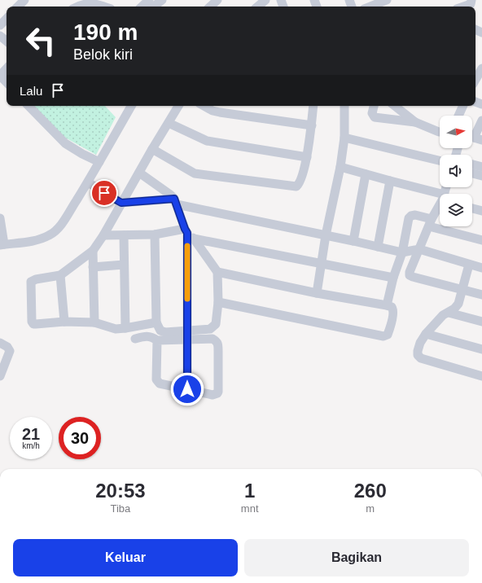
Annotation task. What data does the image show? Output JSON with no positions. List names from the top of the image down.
{
  "north": "right",
  "page": {
    "turn": ["190 m", "Belok kiri"],
    "then": "Lalu",
    "speed": "21 km/h",
    "limit": "30",
    "eta": [
      "20:53",
      "Tiba",
      "1",
      "mnt",
      "260",
      "m"
    ],
    "buttons": ["Keluar", "Bagikan"]
  }
}
